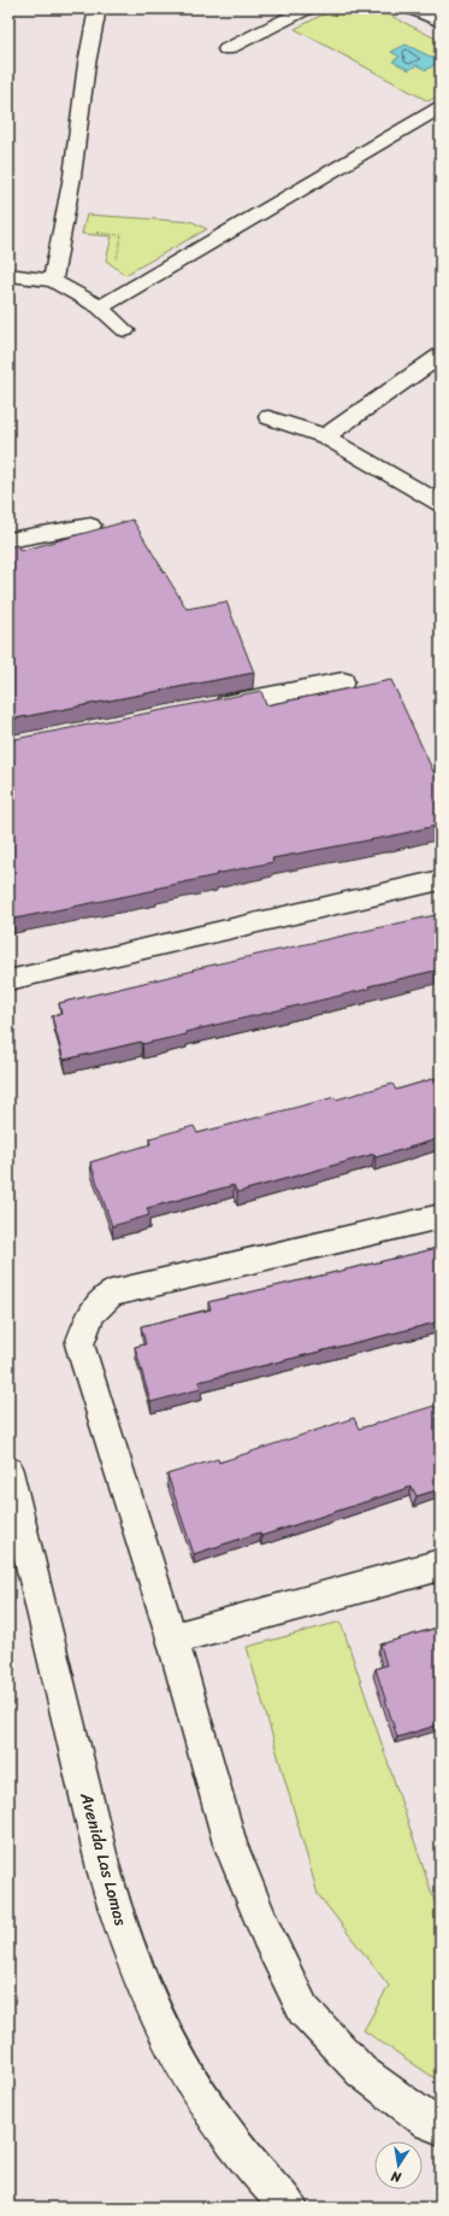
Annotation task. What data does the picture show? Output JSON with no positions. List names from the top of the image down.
{
  "streets": {
    "street": ["Avenida Las Lomas"]
  },
  "north": "bottom"
}
